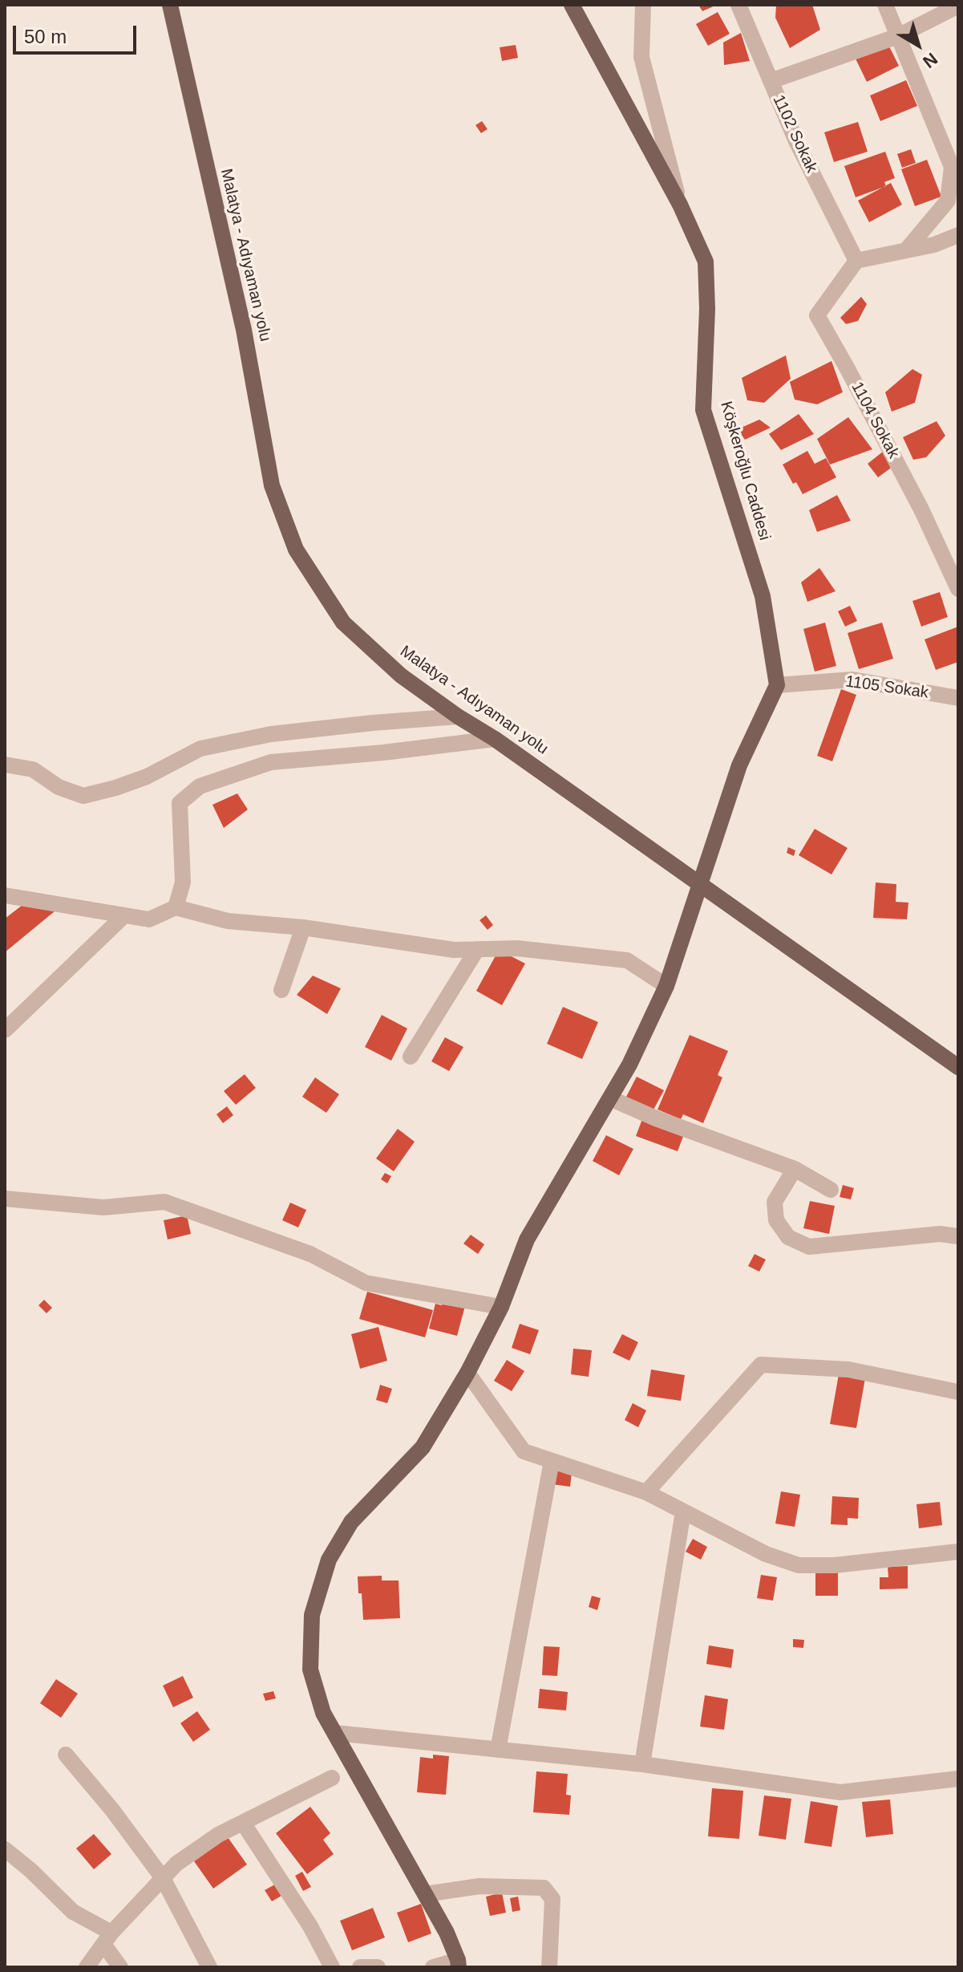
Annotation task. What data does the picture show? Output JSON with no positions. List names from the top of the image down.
{
  "streets": {
    "main road": ["Malatya - Adıyaman yolu", "Köşkeroğlu Caddesi"],
    "street": ["1102 Sokak", "1104 Sokak", "1105 Sokak"]
  },
  "crossings": [
    ["1102 Sokak", "1104 Sokak"],
    ["Köşkeroğlu Caddesi", "1105 Sokak"]
  ],
  "scale_bar": "50 m",
  "north": "bottom right"
}
